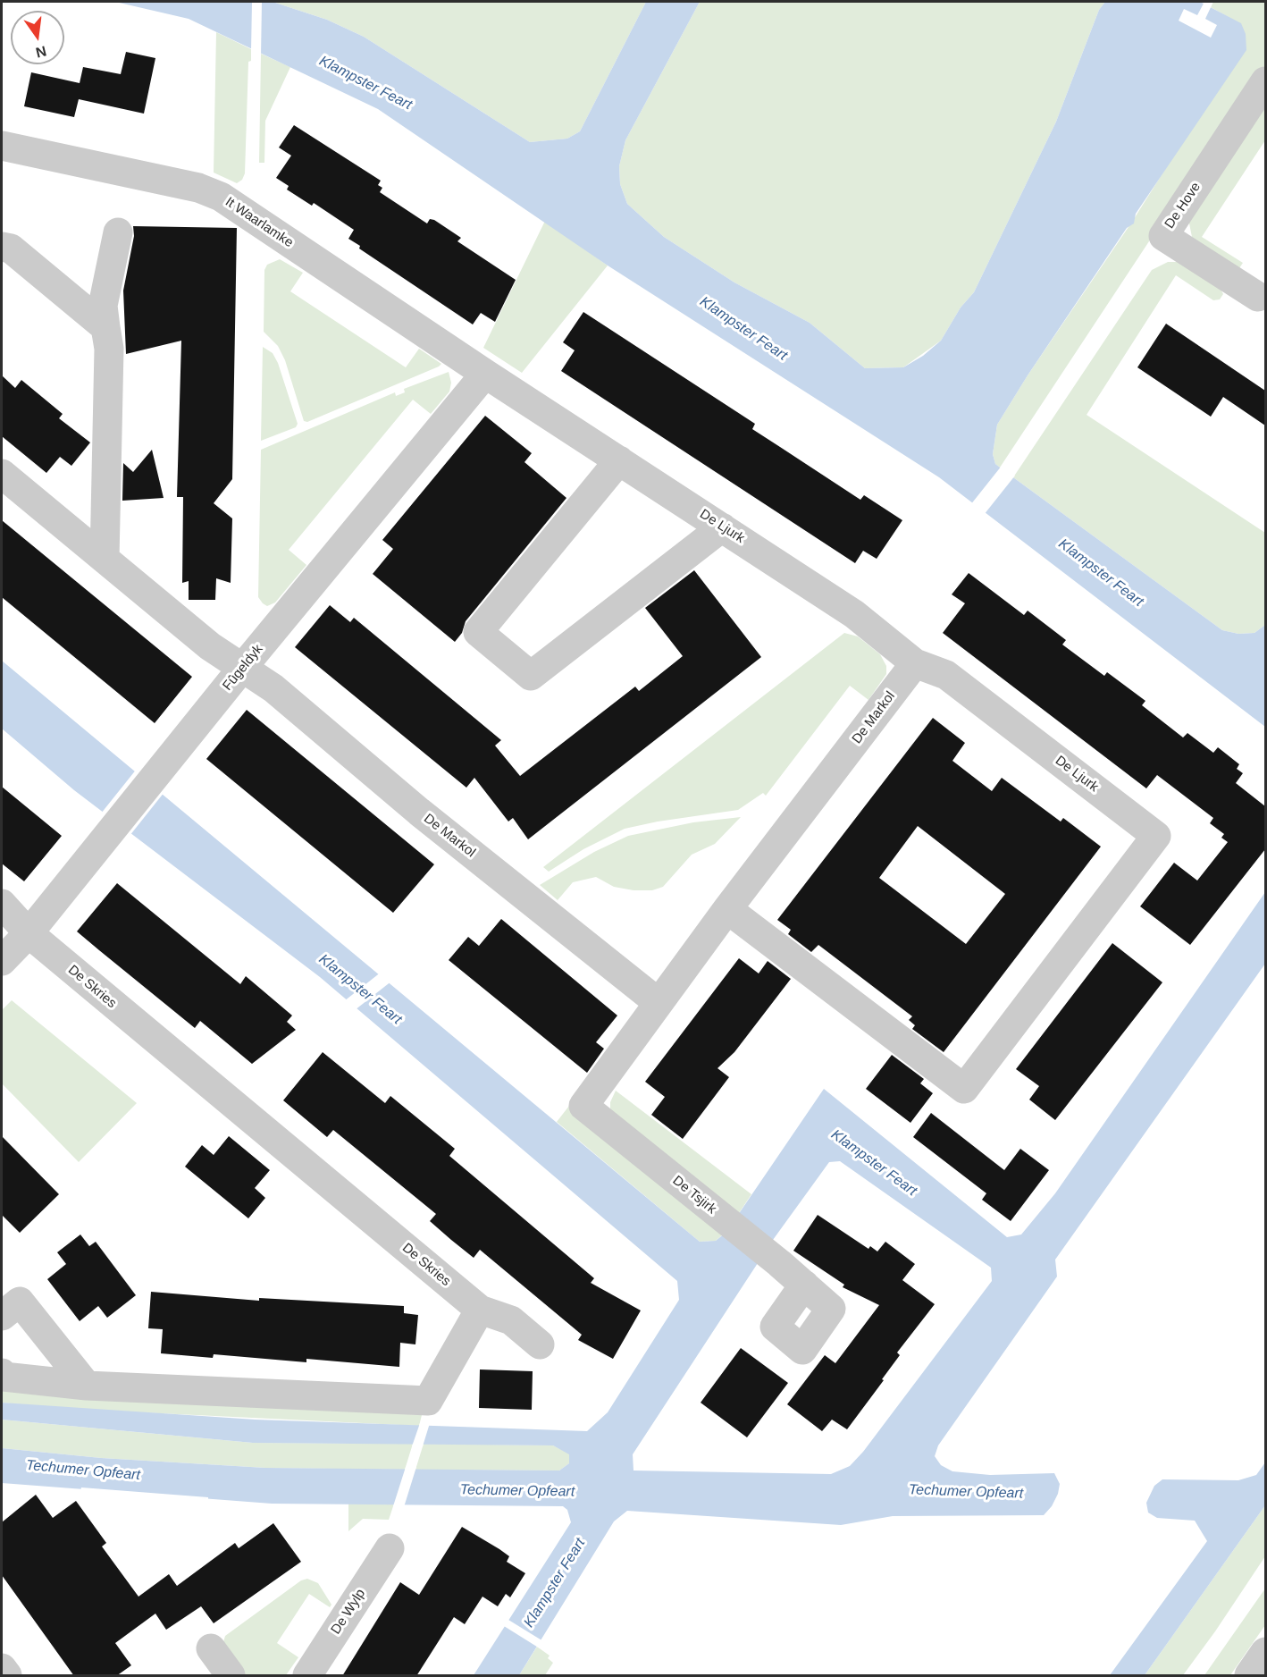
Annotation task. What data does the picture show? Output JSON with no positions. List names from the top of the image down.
{
  "streets": {
    "street": [
      "De Hove",
      "It Waarlamke",
      "De Ljurk",
      "Fûgeldyk",
      "De Markol",
      "De Skries",
      "De Tsjirk",
      "De Wylp"
    ]
  },
  "crossings": [
    ["It Waarlamke", "De Ljurk"],
    ["It Waarlamke", "Fûgeldyk"],
    ["De Ljurk", "Fûgeldyk"],
    ["De Ljurk", "De Markol"],
    ["Fûgeldyk", "De Markol"],
    ["Fûgeldyk", "De Skries"],
    ["De Markol", "De Tsjirk"]
  ],
  "water": ["Klampster Feart", "Techumer Opfeart"],
  "north": "bottom"
}
